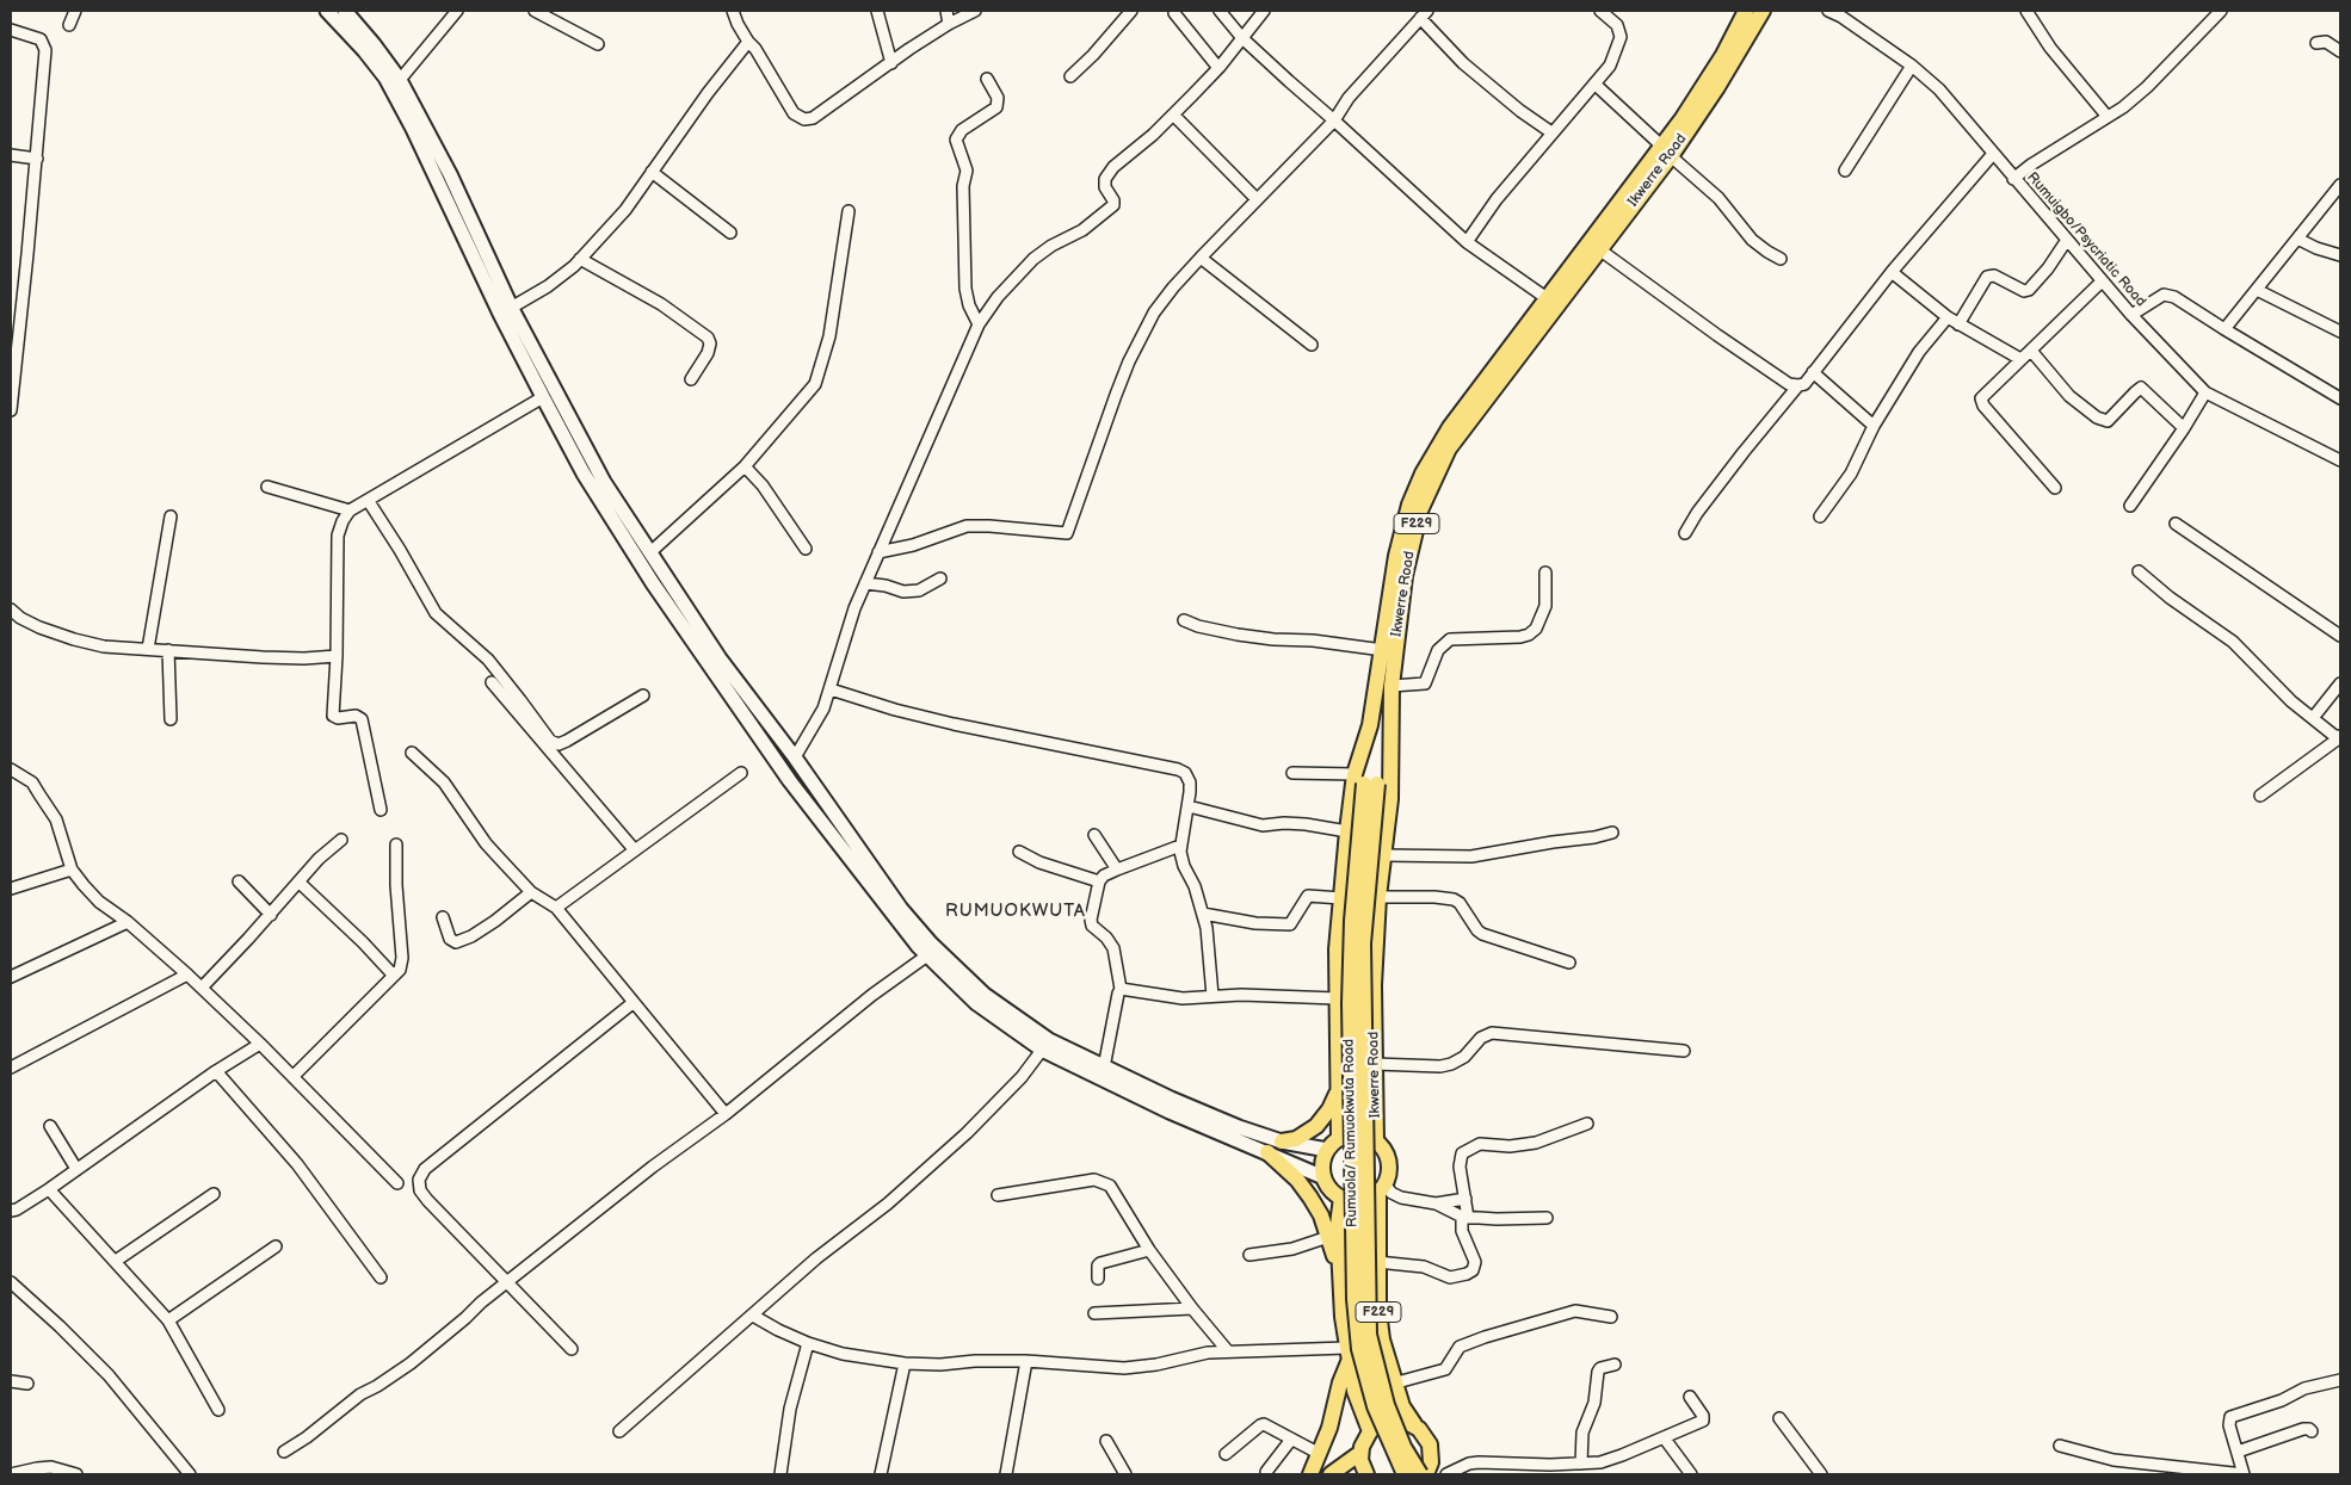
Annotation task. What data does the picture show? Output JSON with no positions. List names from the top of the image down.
{
  "streets": {
    "main road": ["Ikwerre Road", "F229", "Rumuola/ Rumuokwuta Road"],
    "street": ["Rumuigbo/Psycriatic Road"]
  },
  "crossings": [
    ["Ikwerre Road", "F229"],
    ["Ikwerre Road", "Rumuola/ Rumuokwuta Road"]
  ],
  "districts": ["RUMUOKWUTA"]
}
